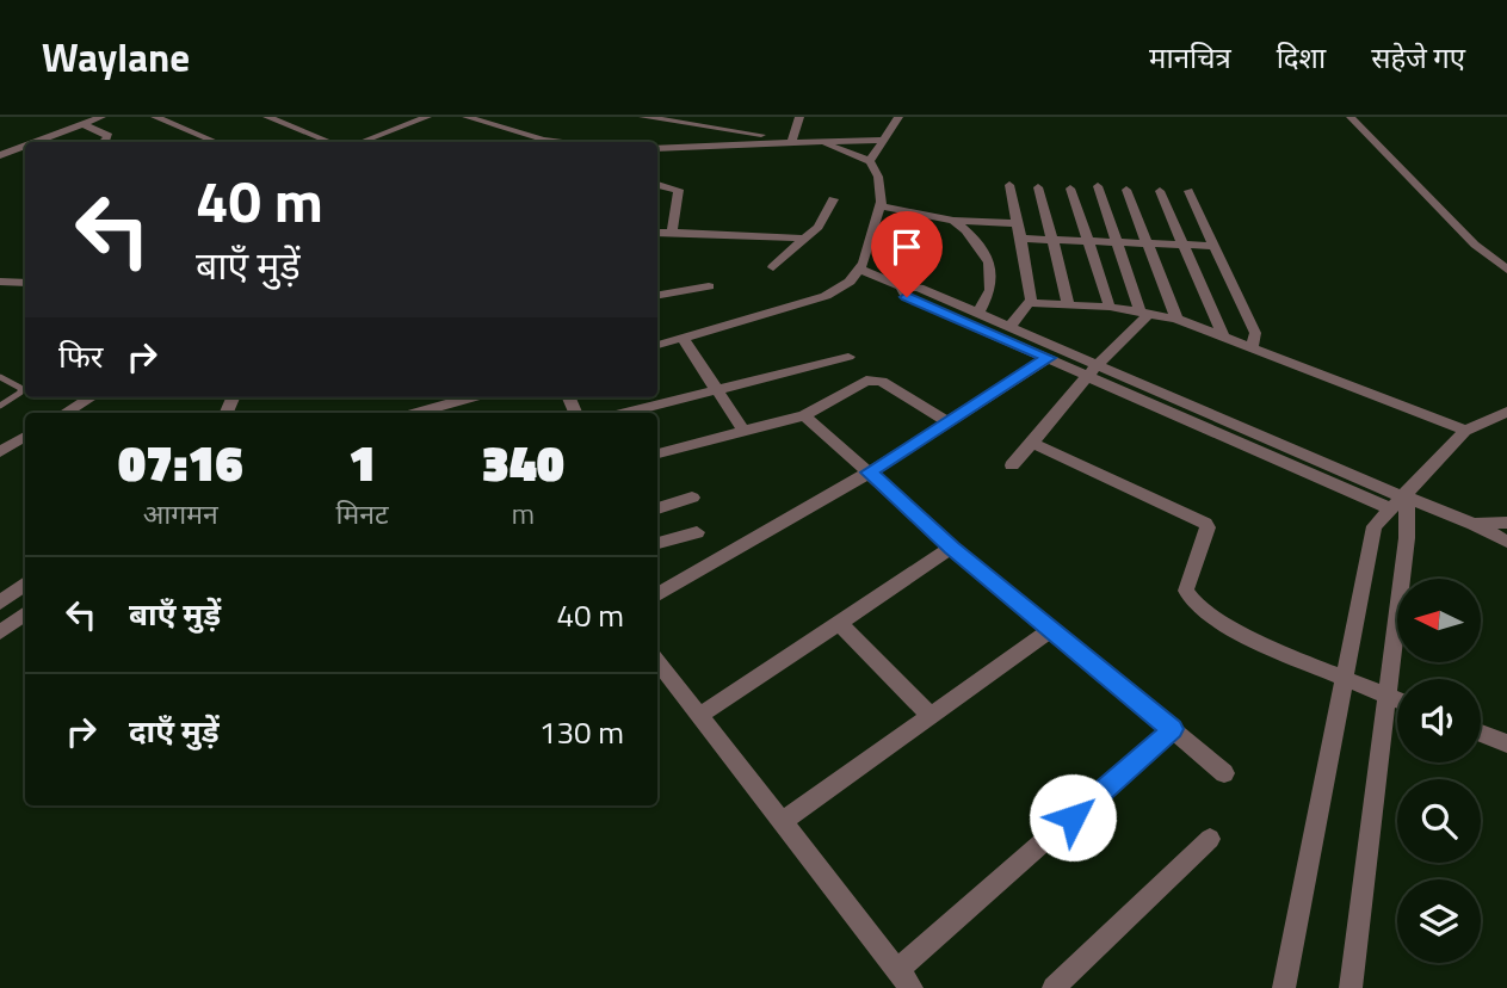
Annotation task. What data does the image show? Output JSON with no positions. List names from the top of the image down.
{
  "north": "left",
  "page": {
    "header": "Waylane",
    "nav": ["मानचित्र", "दिशा", "सहेजे गए"],
    "turn": ["40 m", "बाएँ मुड़ें"],
    "then": "फिर",
    "eta": [
      "07:16",
      "आगमन",
      "1",
      "मिनट",
      "340",
      "m"
    ],
    "list": [
      {
        "name": "बाएँ मुड़ें",
        "value": "40 m"
      },
      {
        "name": "दाएँ मुड़ें",
        "value": "130 m"
      }
    ]
  }
}
